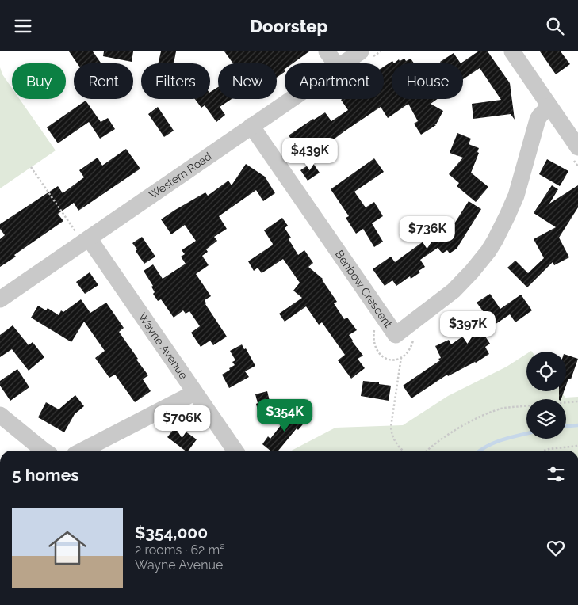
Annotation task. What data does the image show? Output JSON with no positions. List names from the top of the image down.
{
  "streets": {
    "street": ["Western Road", "Benbow Crescent", "Wayne Avenue"]
  },
  "crossings": [
    ["Western Road", "Benbow Crescent"],
    ["Western Road", "Wayne Avenue"]
  ],
  "page": {
    "header": "Doorstep",
    "chip": [
      "Buy",
      "Rent",
      "Filters",
      "New",
      "Apartment",
      "House"
    ],
    "price": [
      "$439K",
      "$736K",
      "$397K",
      "$354K",
      "$706K"
    ],
    "heading": "5 homes",
    "list": [
      {
        "name": "$354,000",
        "note": "2 rooms · 62 m² · Wayne Avenue"
      }
    ]
  }
}
